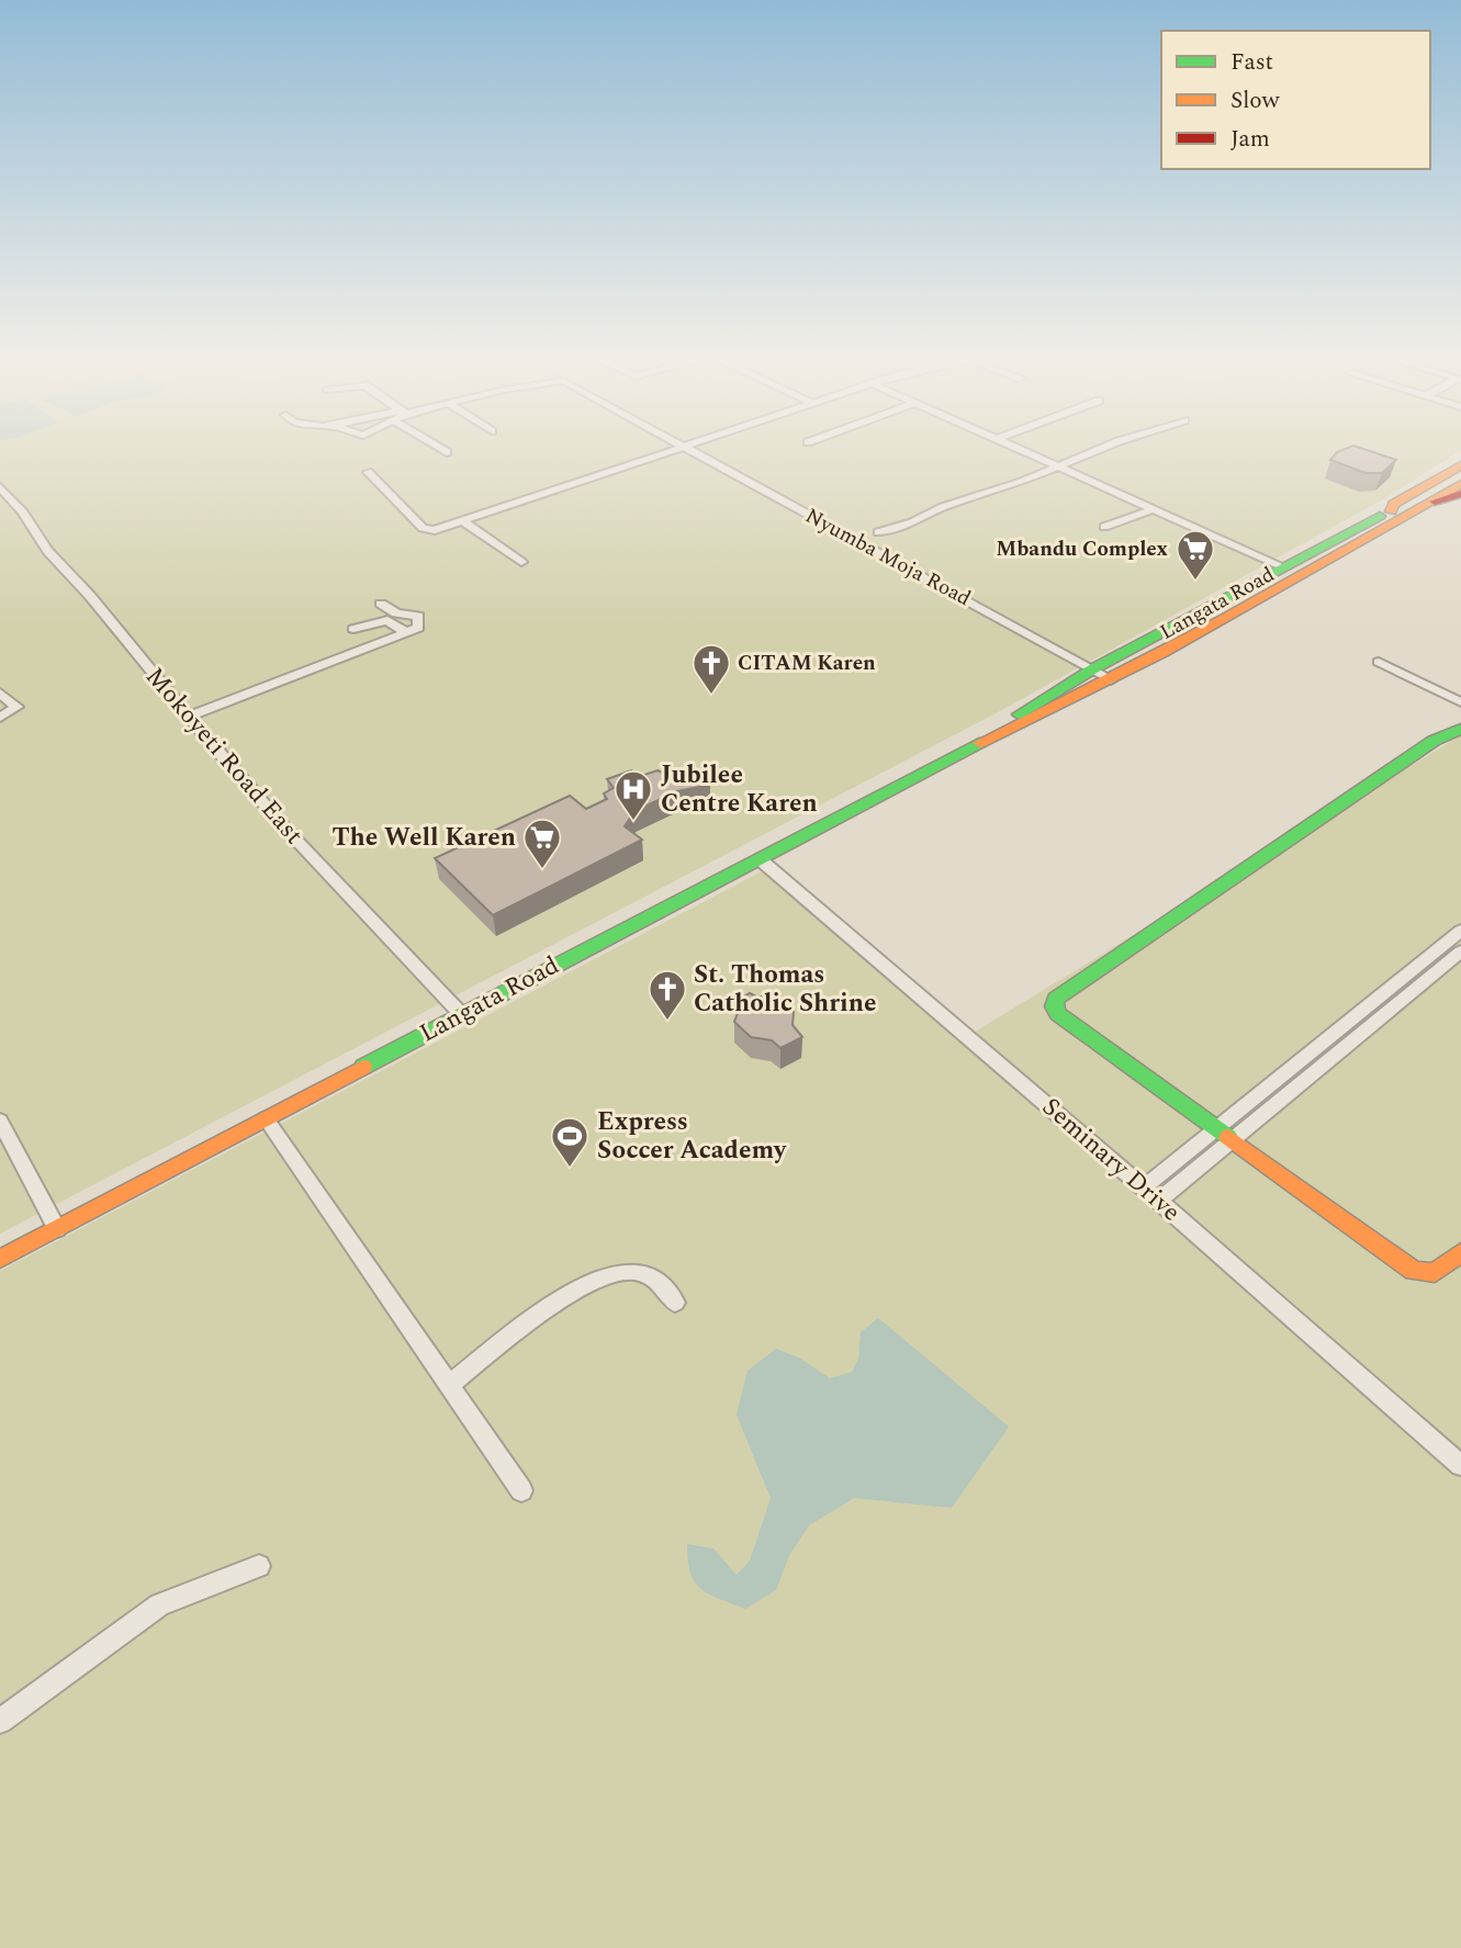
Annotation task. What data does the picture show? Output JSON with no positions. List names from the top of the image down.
{
  "streets": {
    "main road": ["Langata Road"],
    "street": ["Nyumba Moja Road", "Mokoyeti Road East", "Seminary Drive"]
  },
  "crossings": [
    ["Nyumba Moja Road", "Langata Road"],
    ["Langata Road", "Mokoyeti Road East"],
    ["Langata Road", "Seminary Drive"]
  ],
  "places": {
    "supermarket": ["Mbandu Complex", "The Well Karen"],
    "church": ["CITAM Karen", "St. Thomas Catholic Shrine"],
    "hospital": ["Jubilee Centre Karen"],
    "sports": ["Express Soccer Academy"]
  },
  "legend": ["Fast", "Slow", "Jam"]
}
